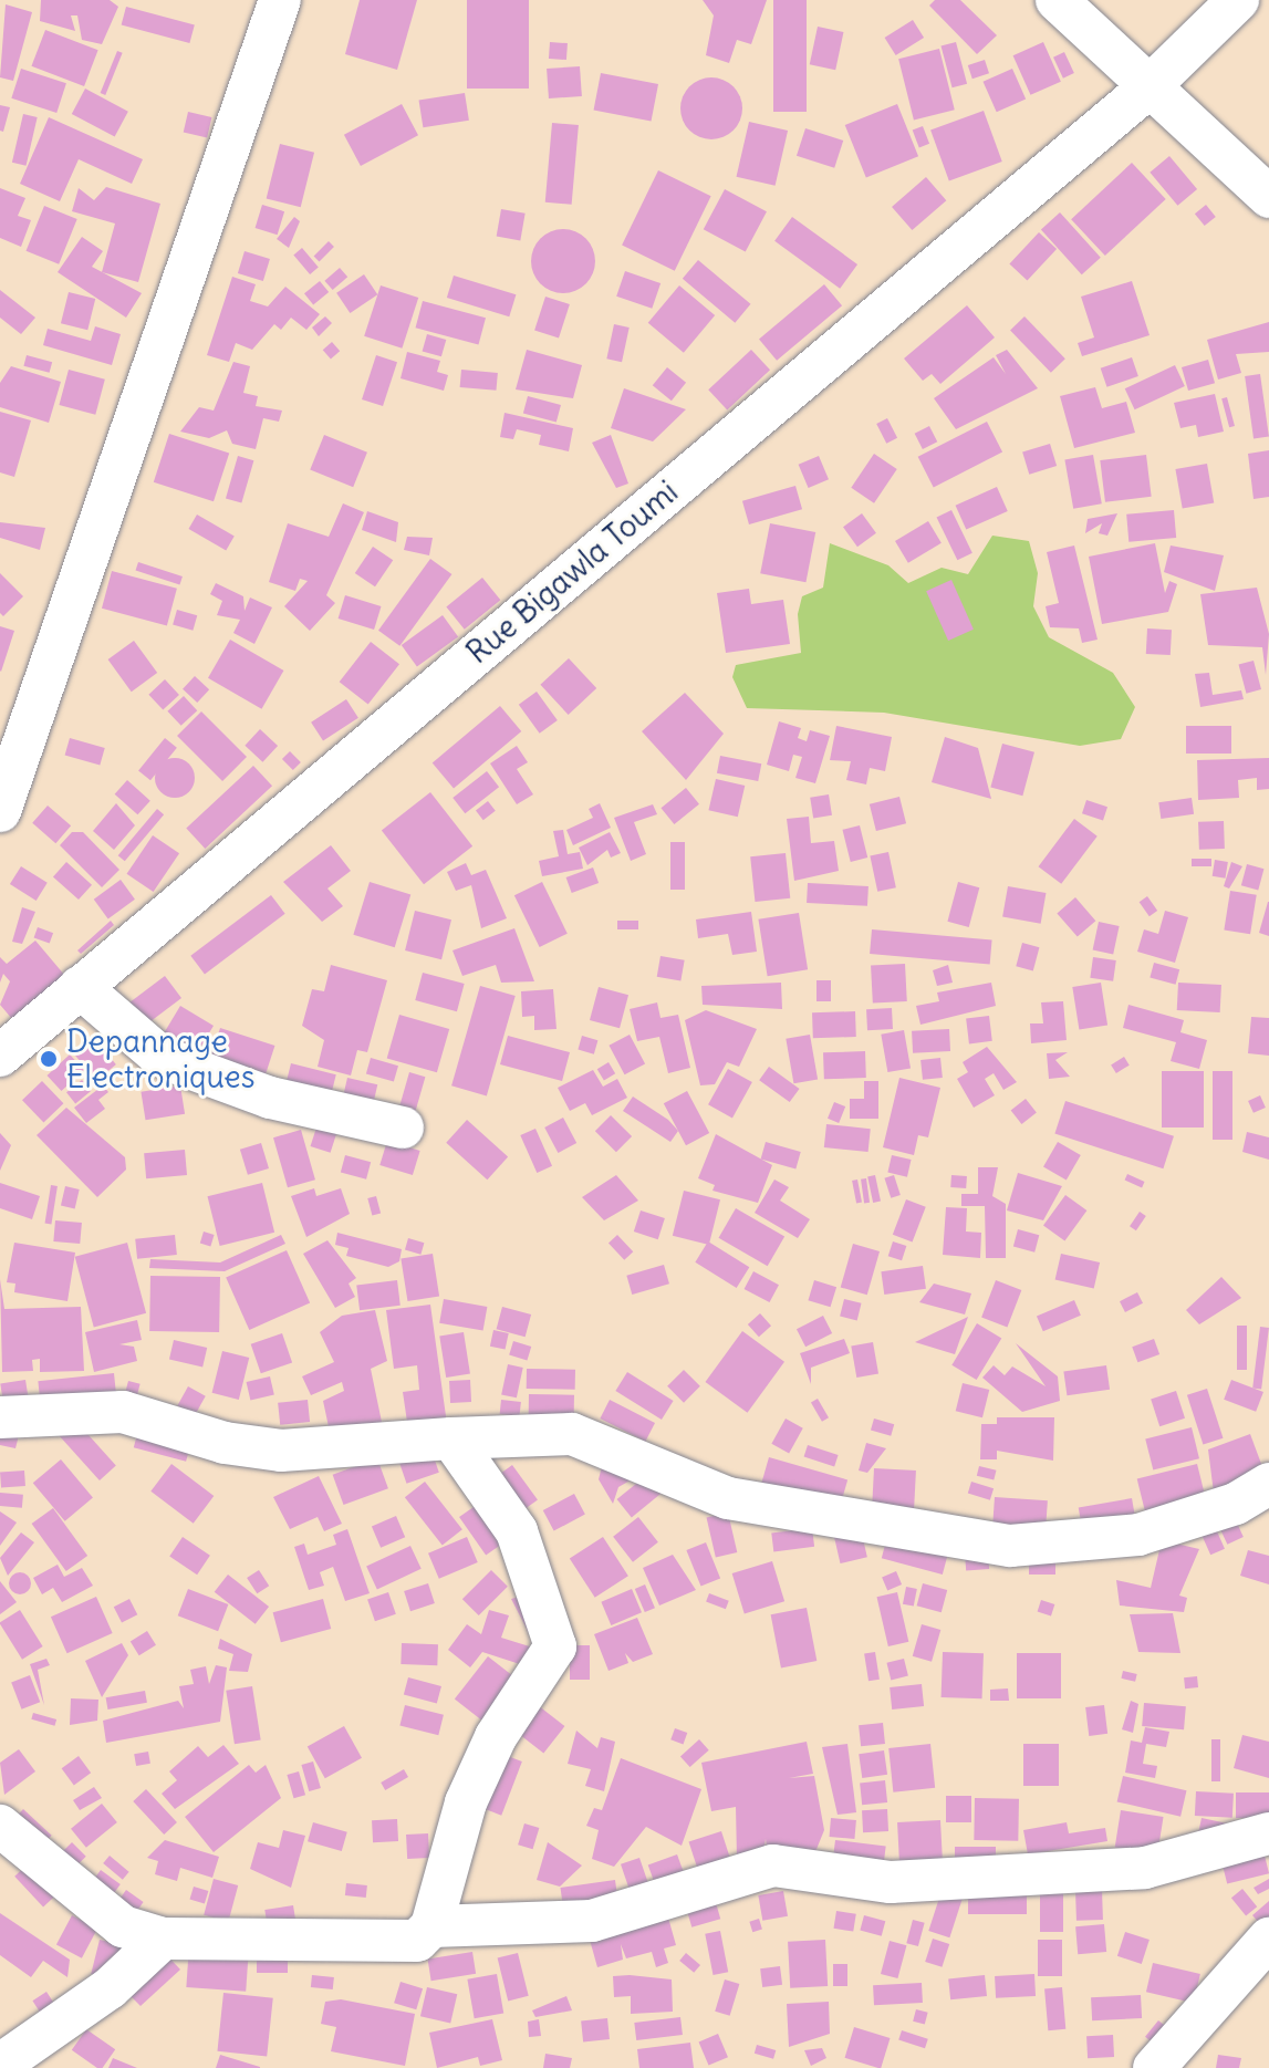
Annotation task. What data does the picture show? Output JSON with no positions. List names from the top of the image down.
{
  "streets": {
    "street": ["Rue Bigawla Toumi"]
  },
  "places": ["Depannage Electroniques"]
}
